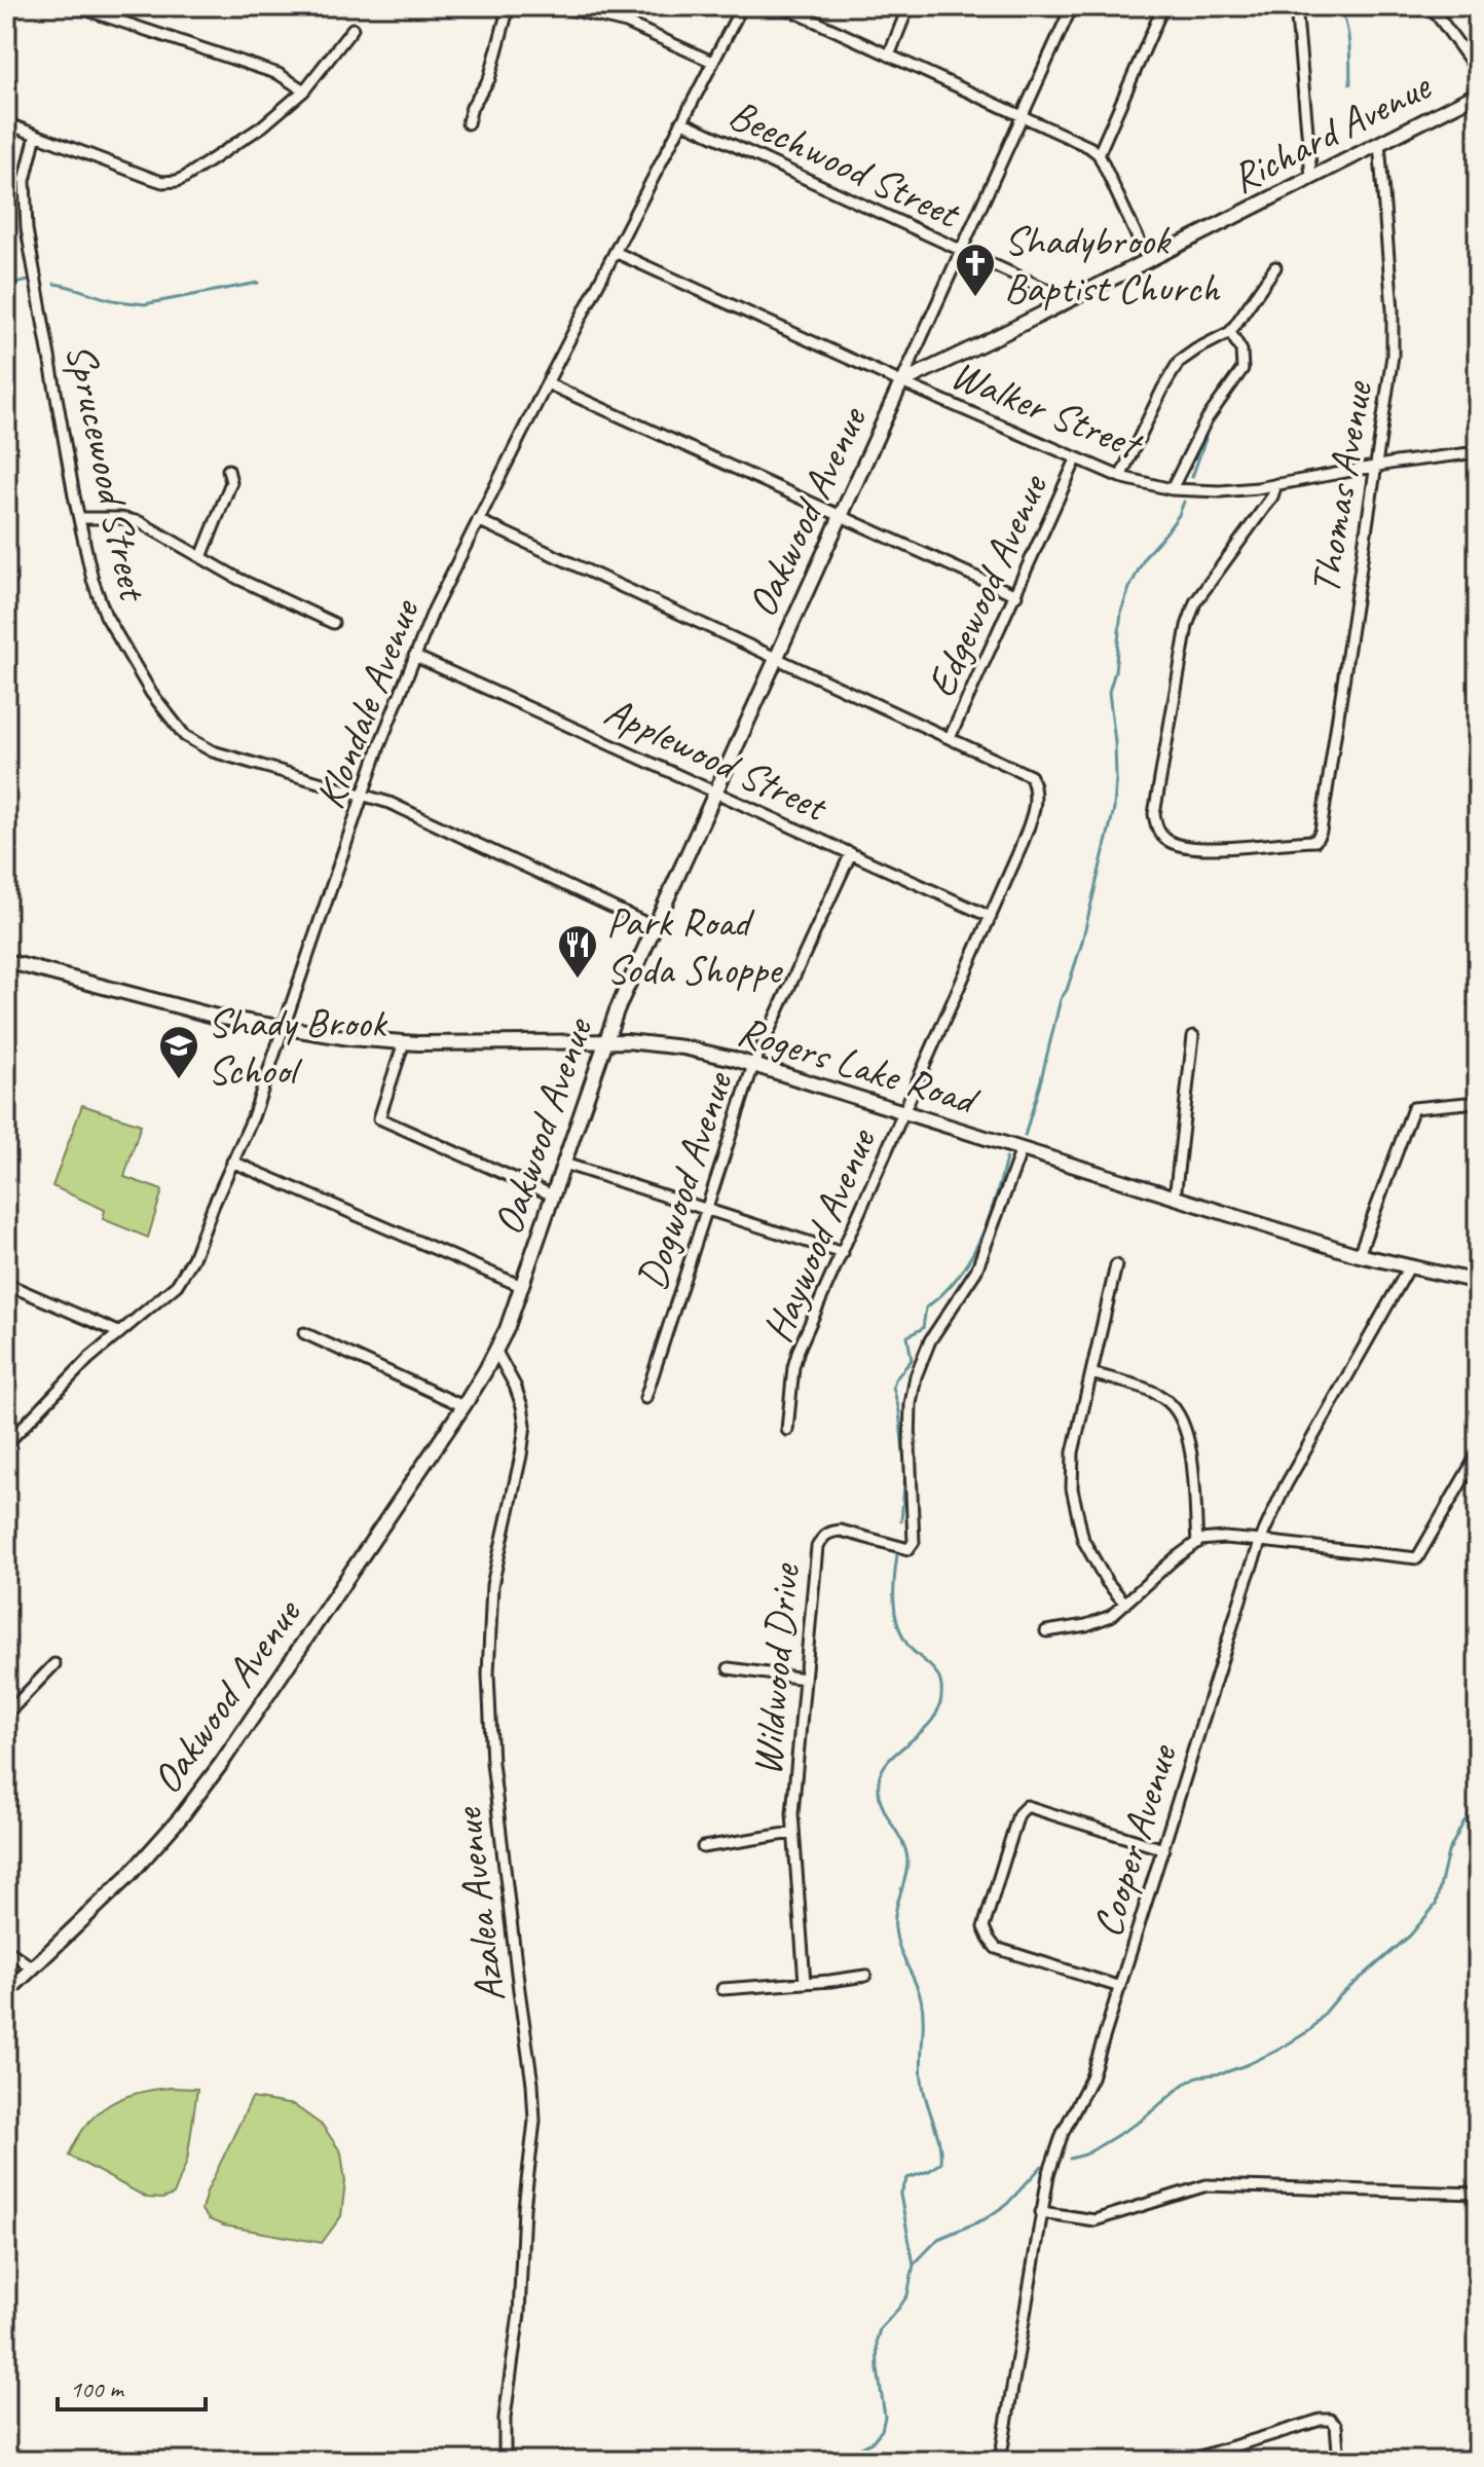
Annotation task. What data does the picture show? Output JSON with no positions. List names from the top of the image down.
{
  "streets": {
    "street": [
      "Richard Avenue",
      "Beechwood Street",
      "Walker Street",
      "Sprucewood Street",
      "Thomas Avenue",
      "Oakwood Avenue",
      "Edgewood Avenue",
      "Klondale Avenue",
      "Applewood Street",
      "Rogers Lake Road",
      "Dogwood Avenue",
      "Haywood Avenue",
      "Wildwood Drive",
      "Cooper Avenue",
      "Azalea Avenue"
    ]
  },
  "crossings": [
    ["Richard Avenue", "Beechwood Street"],
    ["Richard Avenue", "Walker Street"],
    ["Richard Avenue", "Thomas Avenue"],
    ["Richard Avenue", "Oakwood Avenue"],
    ["Beechwood Street", "Oakwood Avenue"],
    ["Beechwood Street", "Klondale Avenue"],
    ["Walker Street", "Thomas Avenue"],
    ["Walker Street", "Oakwood Avenue"],
    ["Walker Street", "Edgewood Avenue"],
    ["Walker Street", "Klondale Avenue"],
    ["Sprucewood Street", "Oakwood Avenue"],
    ["Sprucewood Street", "Klondale Avenue"],
    ["Oakwood Avenue", "Applewood Street"],
    ["Oakwood Avenue", "Rogers Lake Road"],
    ["Oakwood Avenue", "Azalea Avenue"],
    ["Edgewood Avenue", "Haywood Avenue"],
    ["Klondale Avenue", "Applewood Street"],
    ["Klondale Avenue", "Rogers Lake Road"],
    ["Applewood Street", "Dogwood Avenue"],
    ["Applewood Street", "Haywood Avenue"],
    ["Rogers Lake Road", "Dogwood Avenue"],
    ["Rogers Lake Road", "Haywood Avenue"],
    ["Rogers Lake Road", "Wildwood Drive"],
    ["Rogers Lake Road", "Cooper Avenue"]
  ],
  "places": {
    "church": ["Shadybrook Baptist Church"],
    "restaurant": ["Park Road Soda Shoppe"],
    "school or university": ["Shady Brook School"]
  },
  "scale_bar": "100 m"
}
